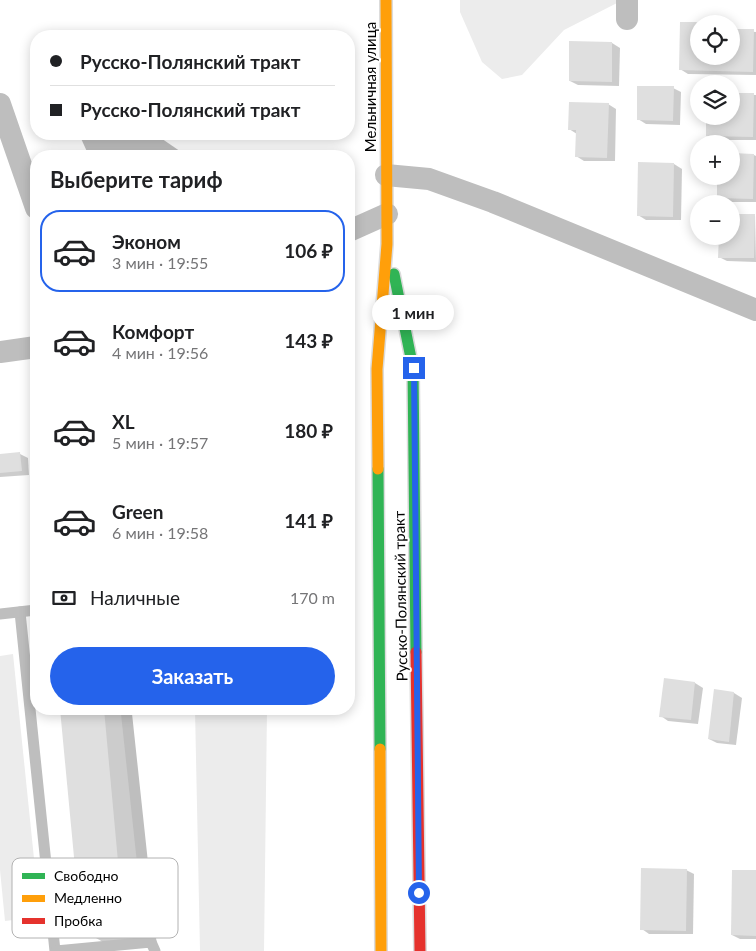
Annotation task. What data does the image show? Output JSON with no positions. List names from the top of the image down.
{
  "streets": {
    "main road": ["Мельничная улица", "Русско-Полянский тракт"]
  },
  "crossings": [
    ["Мельничная улица", "Русско-Полянский тракт"]
  ],
  "legend": ["Свободно", "Медленно", "Пробка"],
  "page": {
    "map_buttons": ["+", "−"],
    "banner": ["Русско-Полянский тракт", "Русско-Полянский тракт"],
    "heading": "Выберите тариф",
    "list": [
      {
        "name": "Эконом",
        "note": "3 мин · 19:55",
        "value": "106 ₽"
      },
      {
        "name": "Комфорт",
        "note": "4 мин · 19:56",
        "value": "143 ₽"
      },
      {
        "name": "XL",
        "note": "5 мин · 19:57",
        "value": "180 ₽"
      },
      {
        "name": "Green",
        "note": "6 мин · 19:58",
        "value": "141 ₽"
      }
    ],
    "bubble": "1 мин",
    "pay": ["Наличные", "170 m"],
    "buttons": "Заказать"
  }
}
